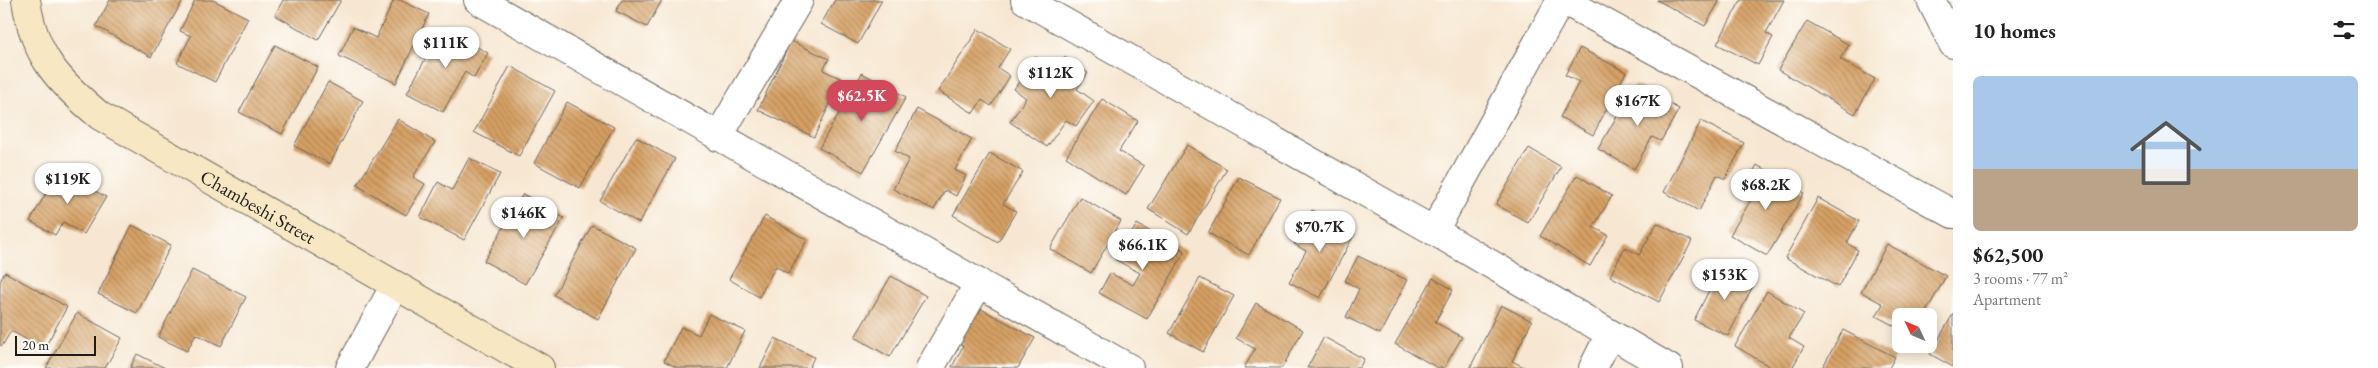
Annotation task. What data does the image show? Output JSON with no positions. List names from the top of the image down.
{
  "streets": {
    "street": ["Chambeshi Street"]
  },
  "scale_bar": "20 m",
  "north": "top left",
  "page": {
    "heading": "10 homes",
    "price": [
      "$111K",
      "$112K",
      "$62.5K",
      "$167K",
      "$119K",
      "$68.2K",
      "$146K",
      "$70.7K",
      "$66.1K",
      "$153K"
    ],
    "list": [
      {
        "name": "$62,500",
        "note": "3 rooms · 77 m² · Apartment"
      }
    ],
    "scale": "20 m"
  }
}
